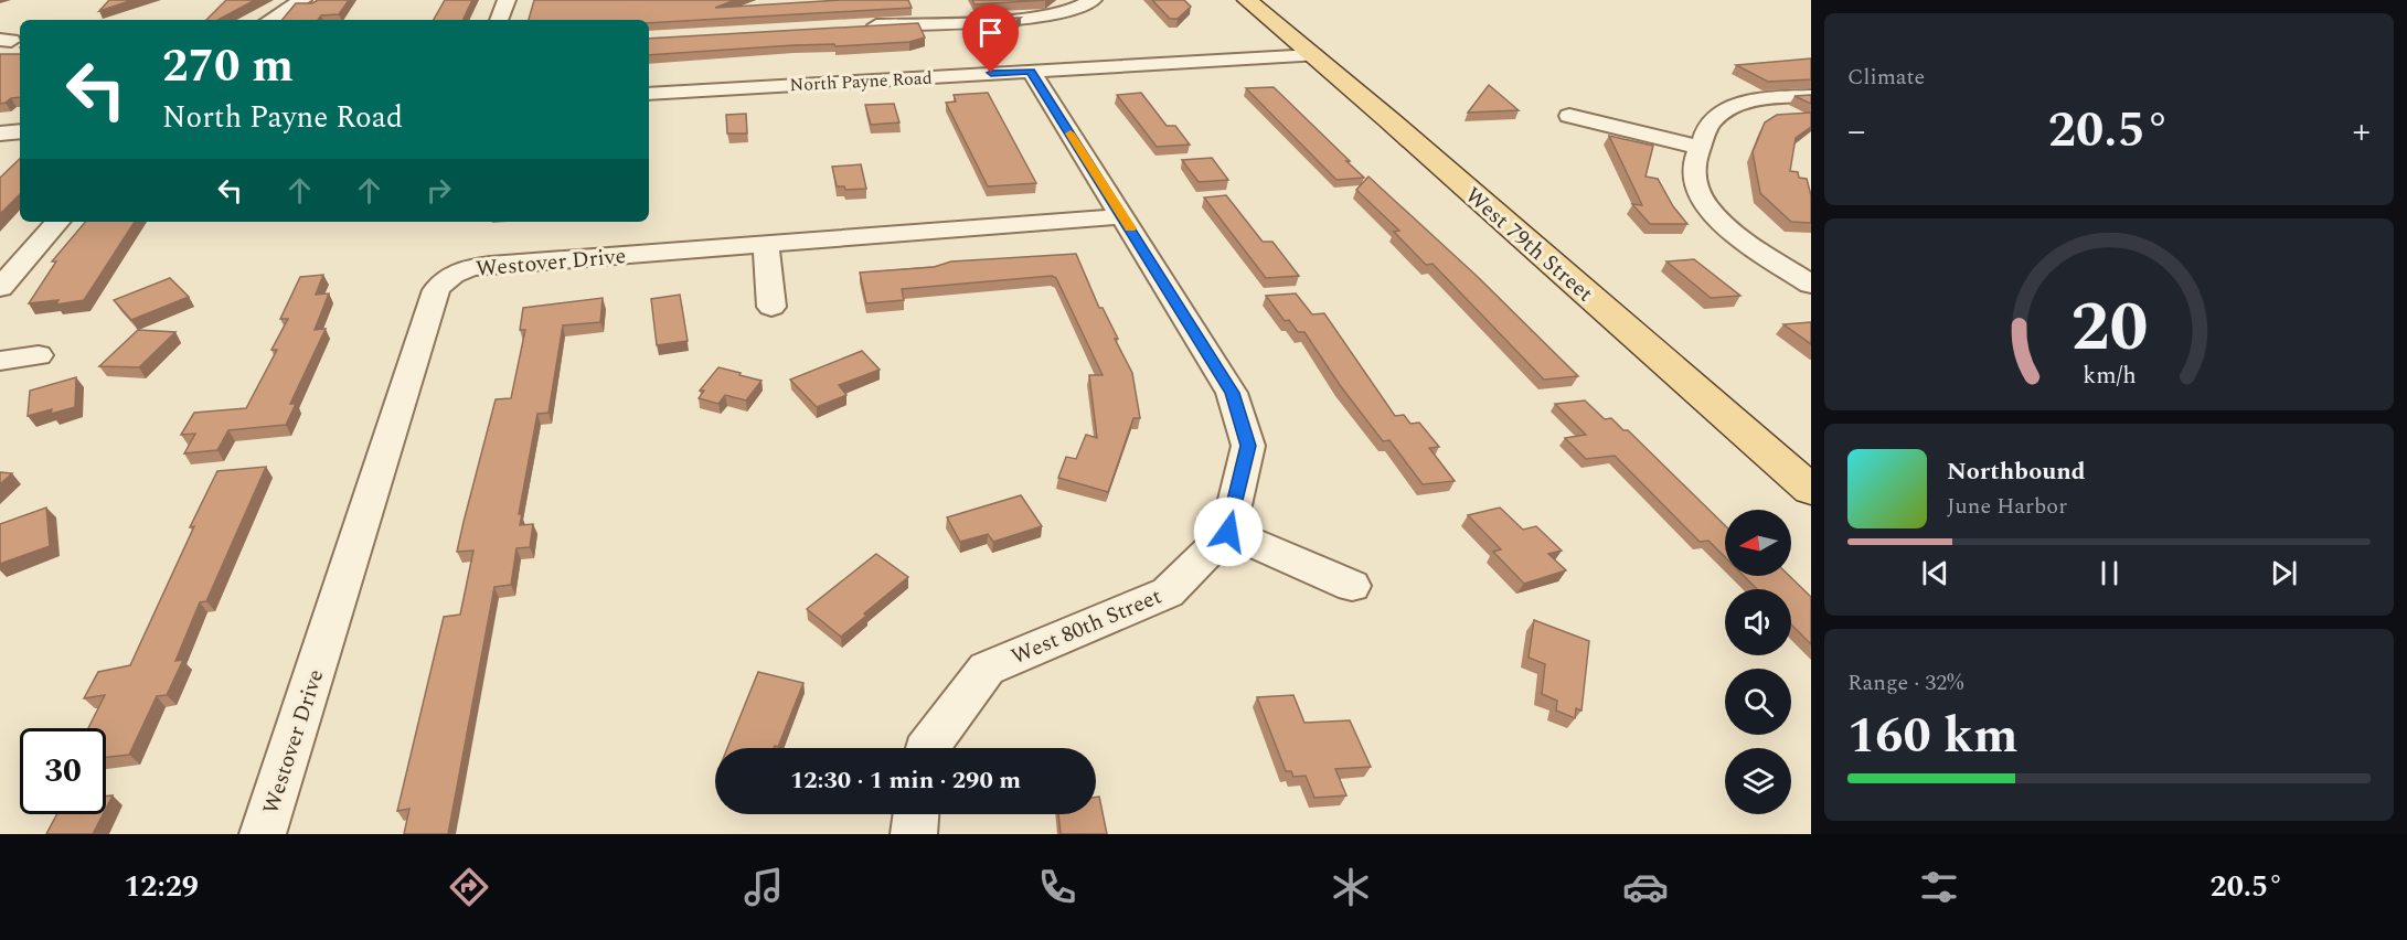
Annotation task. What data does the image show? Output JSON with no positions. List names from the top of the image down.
{
  "streets": {
    "main road": ["West 79th Street"],
    "street": ["North Payne Road", "Westover Drive", "West 80th Street"]
  },
  "crossings": [
    ["North Payne Road", "West 79th Street"]
  ],
  "north": "left",
  "page": {
    "tile": [
      "Climate",
      ["Range · 32%", "160 km"]
    ],
    "turn": ["270 m", "North Payne Road"],
    "heat": ["−", "20.5°", "+"],
    "song": ["Northbound", "June Harbor"],
    "limit": "30",
    "trip": "12:30 · 1 min · 290 m",
    "tabs": ["12:29", "20.5°"],
    "gauge": ["20", "km/h"]
  }
}
